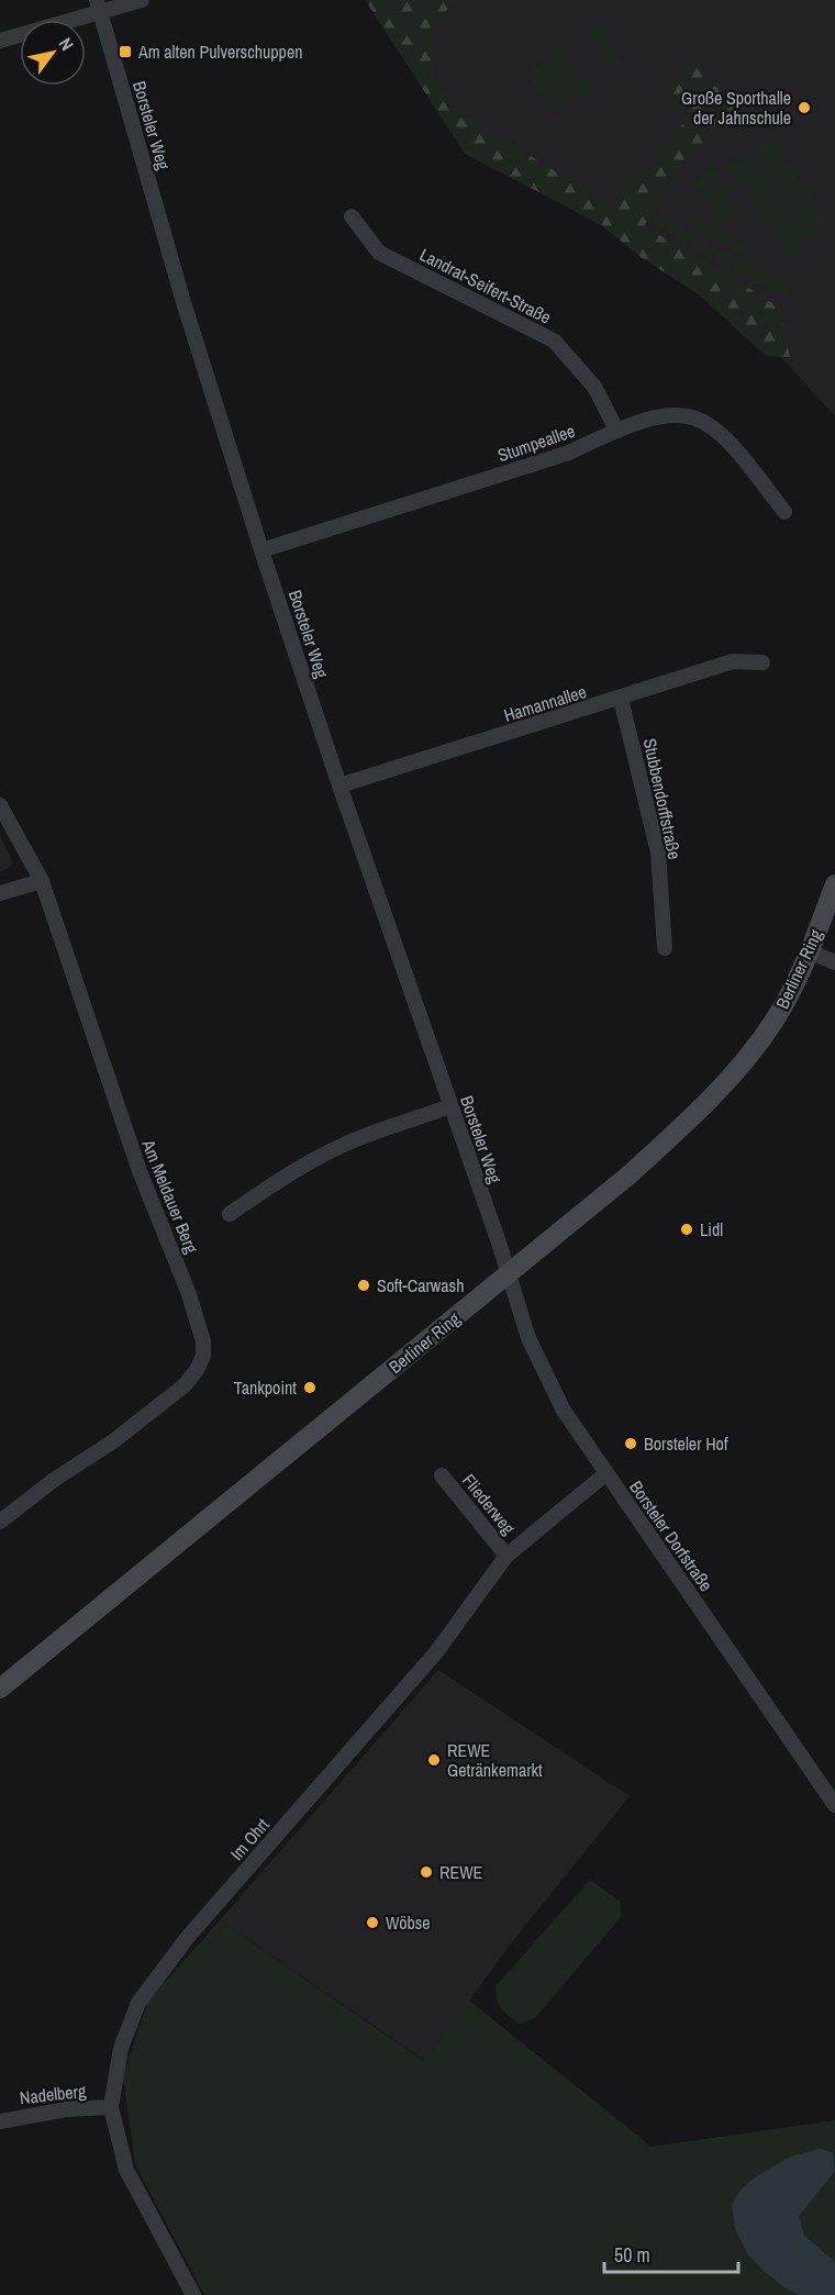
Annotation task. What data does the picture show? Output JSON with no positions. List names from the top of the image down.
{
  "streets": {
    "street": [
      "Borsteler Weg",
      "Landrat-Seifert-Straße",
      "Stumpeallee",
      "Hamannallee",
      "Stubbendorffstraße",
      "Berliner Ring",
      "Am Meldauer Berg",
      "Fliederweg",
      "Borsteler Dorfstraße",
      "Im Ohrt",
      "Nadelberg"
    ]
  },
  "crossings": [
    ["Borsteler Weg", "Stumpeallee"],
    ["Borsteler Weg", "Hamannallee"],
    ["Borsteler Weg", "Berliner Ring"],
    ["Borsteler Weg", "Borsteler Dorfstraße"],
    ["Landrat-Seifert-Straße", "Stumpeallee"],
    ["Hamannallee", "Stubbendorffstraße"],
    ["Berliner Ring", "Borsteler Dorfstraße"],
    ["Fliederweg", "Im Ohrt"],
    ["Borsteler Dorfstraße", "Im Ohrt"],
    ["Im Ohrt", "Nadelberg"]
  ],
  "places": {
    "transit": ["Am alten Pulverschuppen"],
    "other": [
      "Große Sporthalle der Jahnschule",
      "Lidl",
      "Soft-Carwash",
      "Tankpoint",
      "Borsteler Hof",
      "REWE Getränkemarkt",
      "REWE",
      "Wöbse"
    ]
  },
  "scale_bar": "50 m",
  "north": "top right"
}
